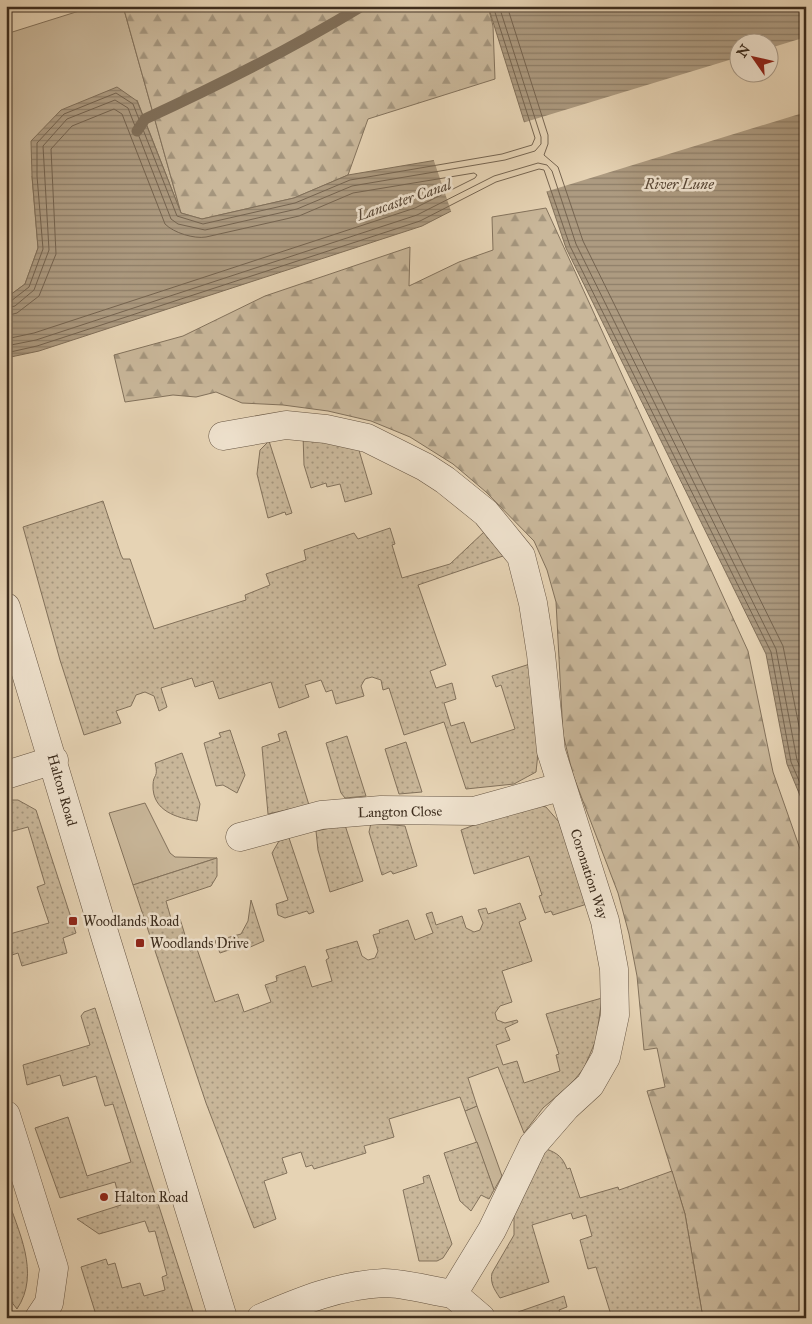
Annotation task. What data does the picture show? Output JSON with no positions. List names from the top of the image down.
{
  "streets": {
    "street": ["Halton Road", "Langton Close", "Coronation Way"]
  },
  "crossings": [
    ["Langton Close", "Coronation Way"]
  ],
  "water": ["River Lune", "Lancaster Canal"],
  "places": {
    "transit": ["Woodlands Road", "Woodlands Drive"],
    "other": ["Halton Road"]
  },
  "north": "top left"
}
